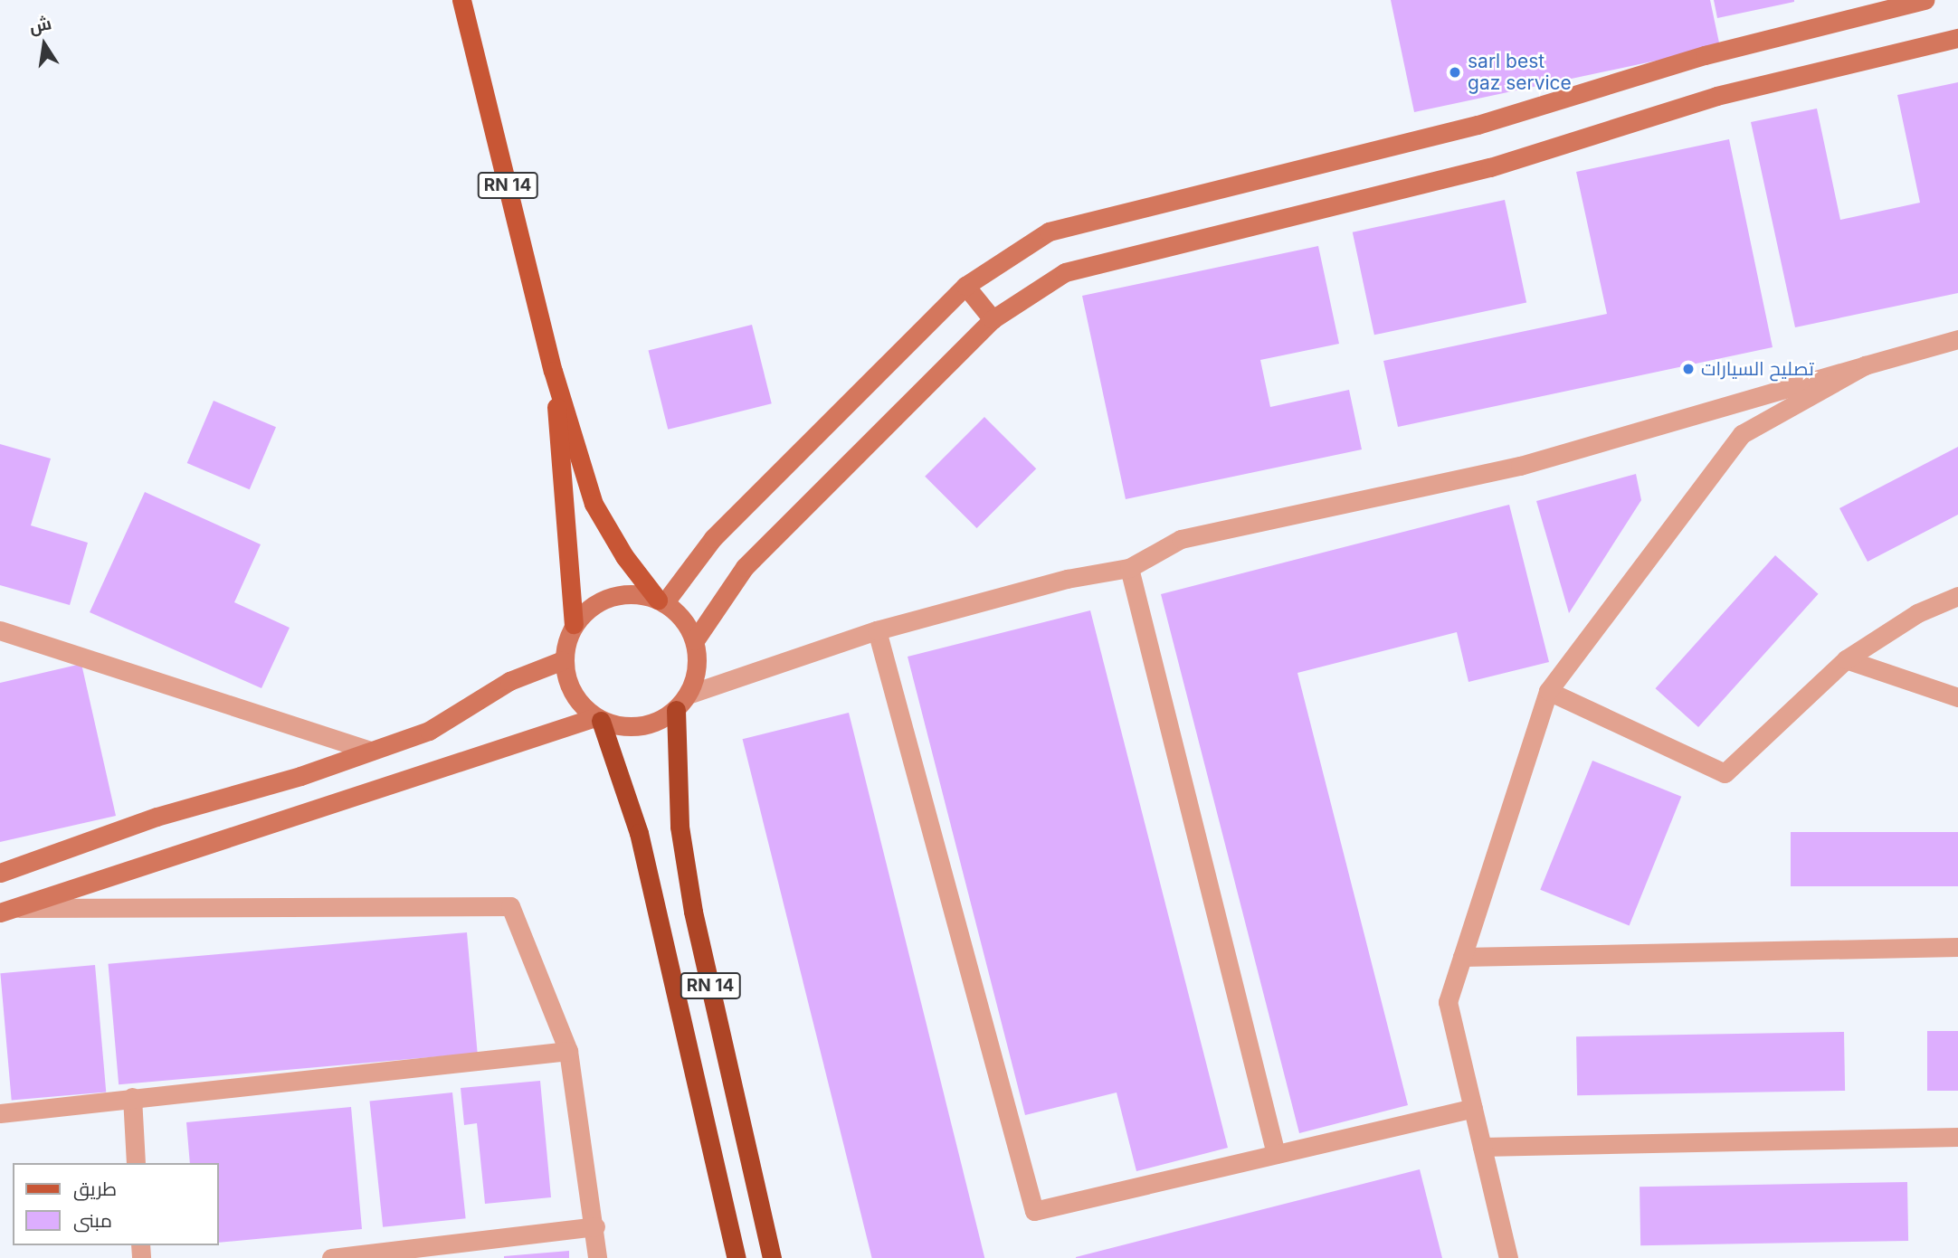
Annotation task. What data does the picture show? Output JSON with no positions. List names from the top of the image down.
{
  "streets": {
    "highway": ["RN 14"]
  },
  "places": ["sarl best gaz service", "تصليح السيارات"],
  "legend": ["طريق", "مبنى"],
  "north": "top"
}
